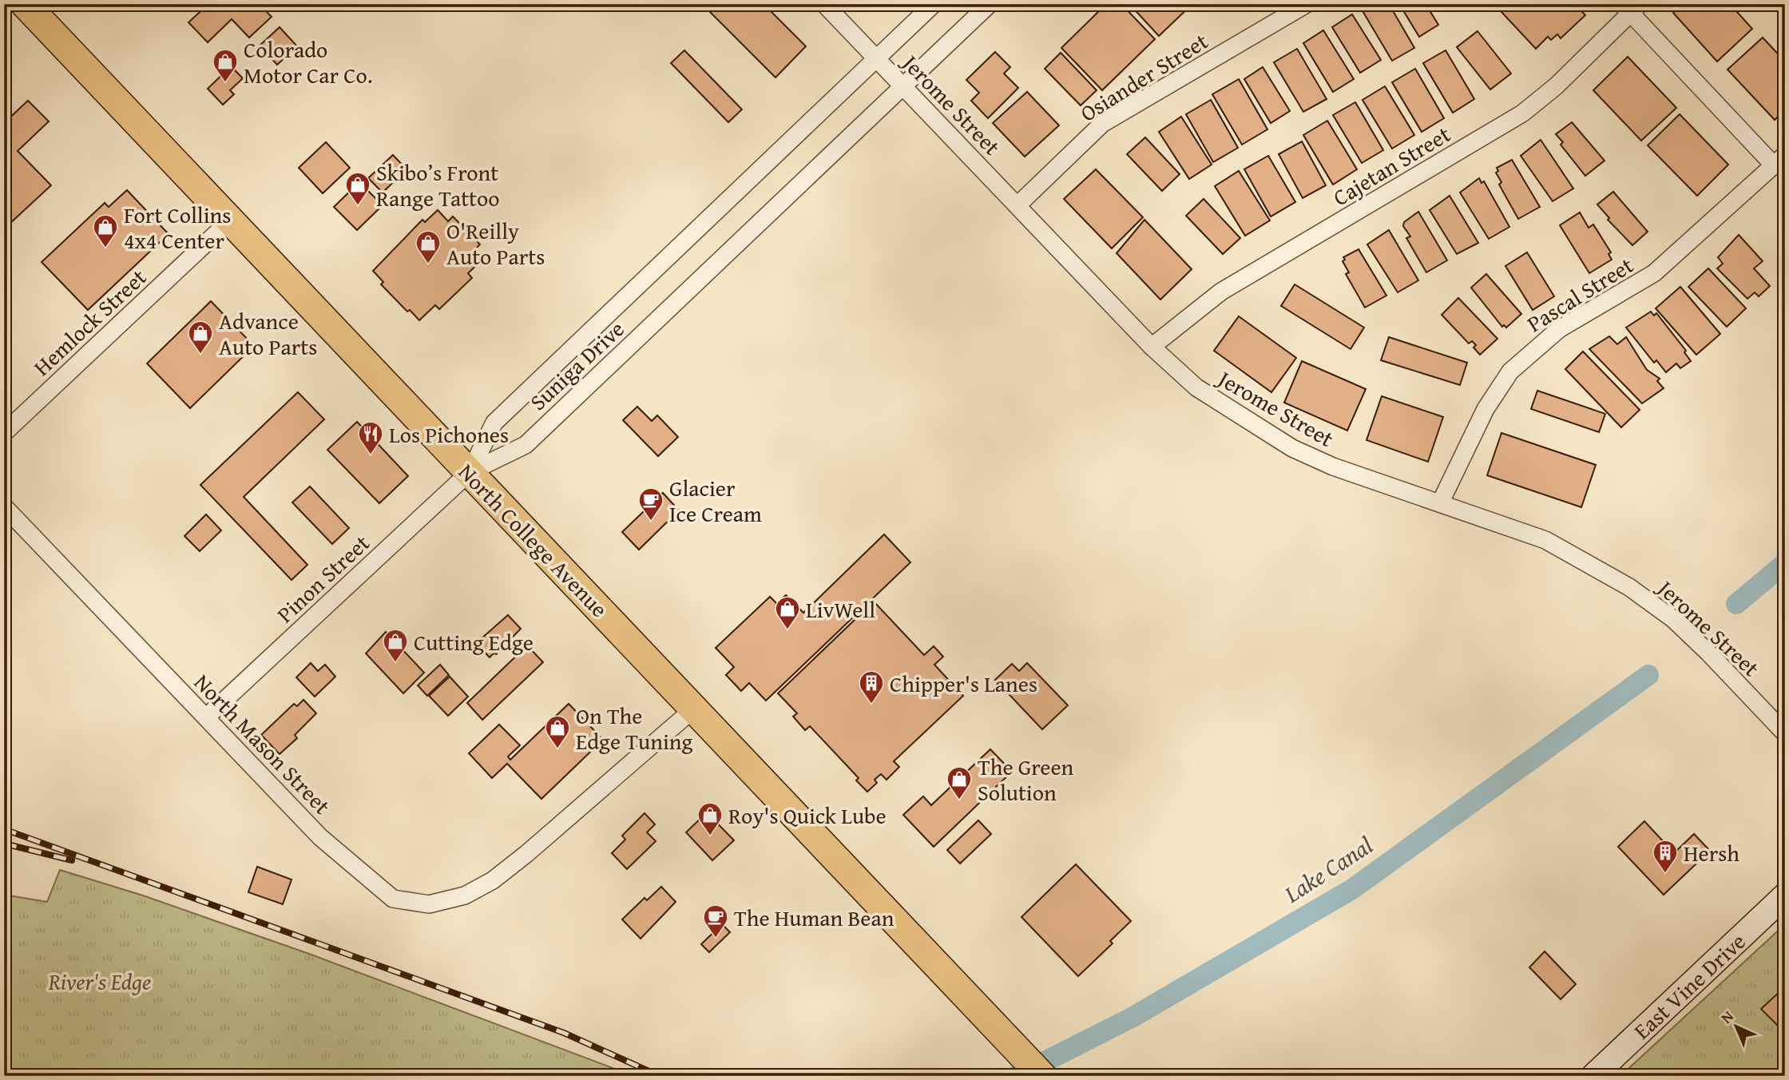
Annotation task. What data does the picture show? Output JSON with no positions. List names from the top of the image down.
{
  "streets": {
    "highway": ["North College Avenue"],
    "main road": ["East Vine Drive"],
    "street": [
      "Osiander Street",
      "Jerome Street",
      "Cajetan Street",
      "Pascal Street",
      "Hemlock Street",
      "Suniga Drive",
      "Pinon Street",
      "North Mason Street"
    ]
  },
  "crossings": [
    ["Osiander Street", "Jerome Street"],
    ["Jerome Street", "Cajetan Street"],
    ["Jerome Street", "Pascal Street"],
    ["Jerome Street", "Suniga Drive"],
    ["Hemlock Street", "North College Avenue"],
    ["Suniga Drive", "North College Avenue"],
    ["Suniga Drive", "Pinon Street"],
    ["North College Avenue", "Pinon Street"],
    ["North College Avenue", "North Mason Street"],
    ["Pinon Street", "North Mason Street"]
  ],
  "water": ["Lake Canal"],
  "parks": ["River's Edge"],
  "places": {
    "shop": [
      "Colorado Motor Car Co.",
      "Skibo’s Front Range Tattoo",
      "Fort Collins 4x4 Center",
      "O'Reilly Auto Parts",
      "Advance Auto Parts",
      "LivWell",
      "Cutting Edge",
      "On The Edge Tuning",
      "The Green Solution",
      "Roy's Quick Lube"
    ],
    "restaurant": ["Los Pichones"],
    "cafe": ["Glacier Ice Cream", "The Human Bean"],
    "building": ["Chipper's Lanes", "Hersh"]
  },
  "north": "top left"
}
